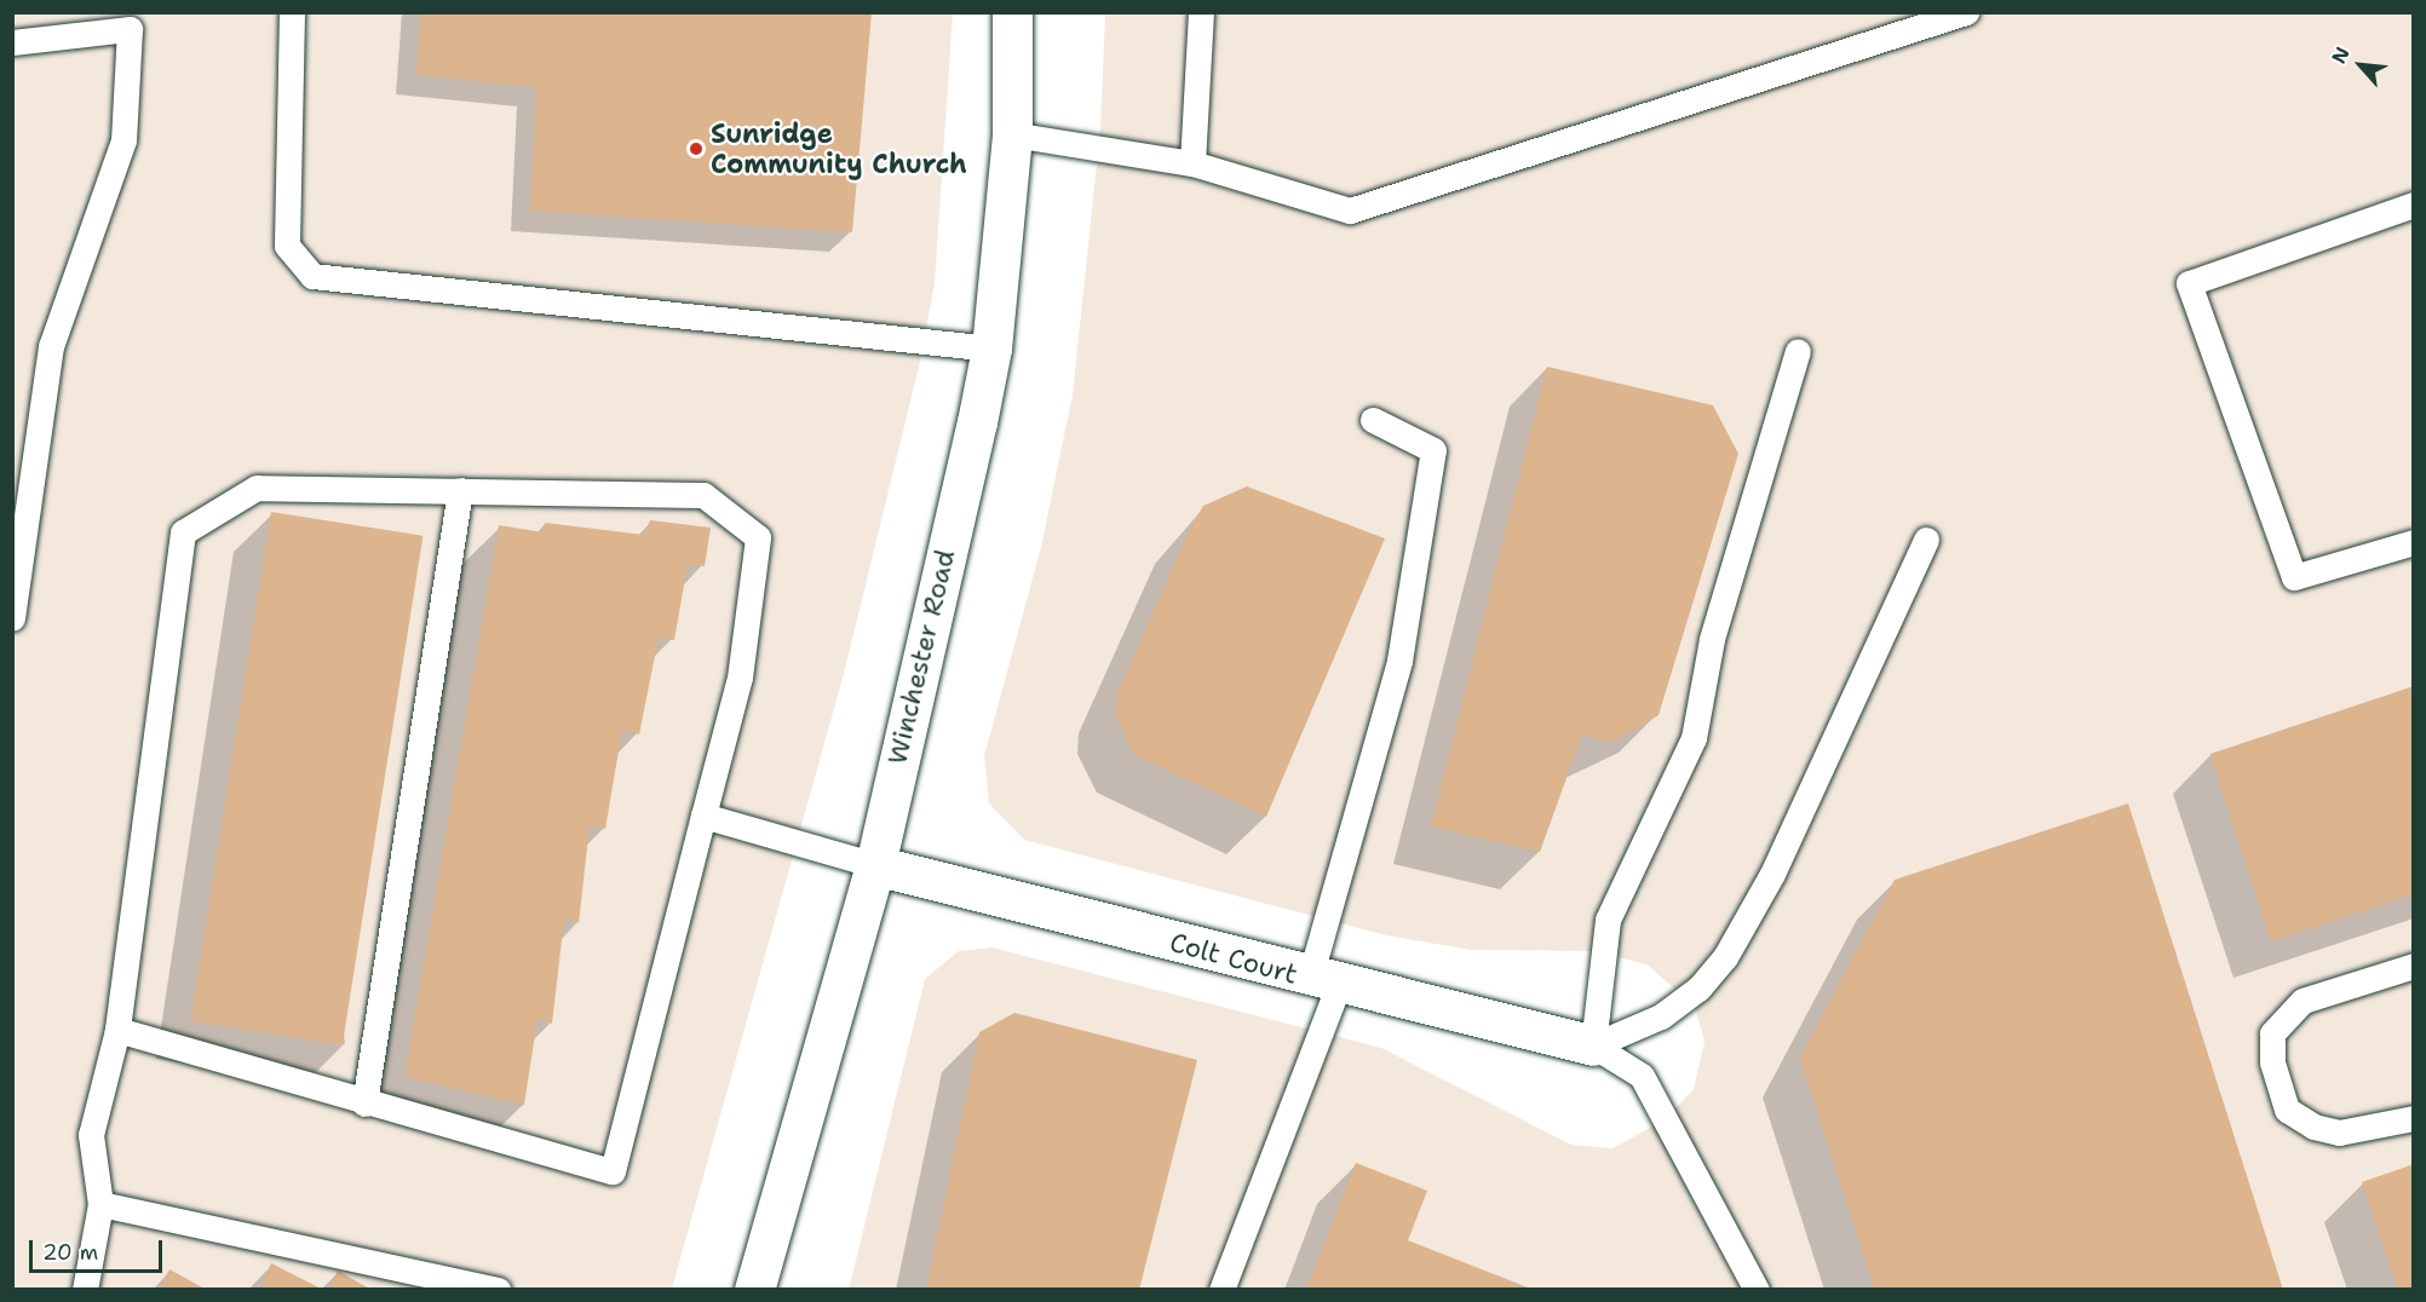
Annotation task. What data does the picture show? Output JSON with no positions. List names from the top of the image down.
{
  "streets": {
    "street": ["Winchester Road", "Colt Court"]
  },
  "crossings": [
    ["Winchester Road", "Colt Court"]
  ],
  "places": ["Sunridge Community Church"],
  "scale_bar": "20 m",
  "north": "top left"
}
